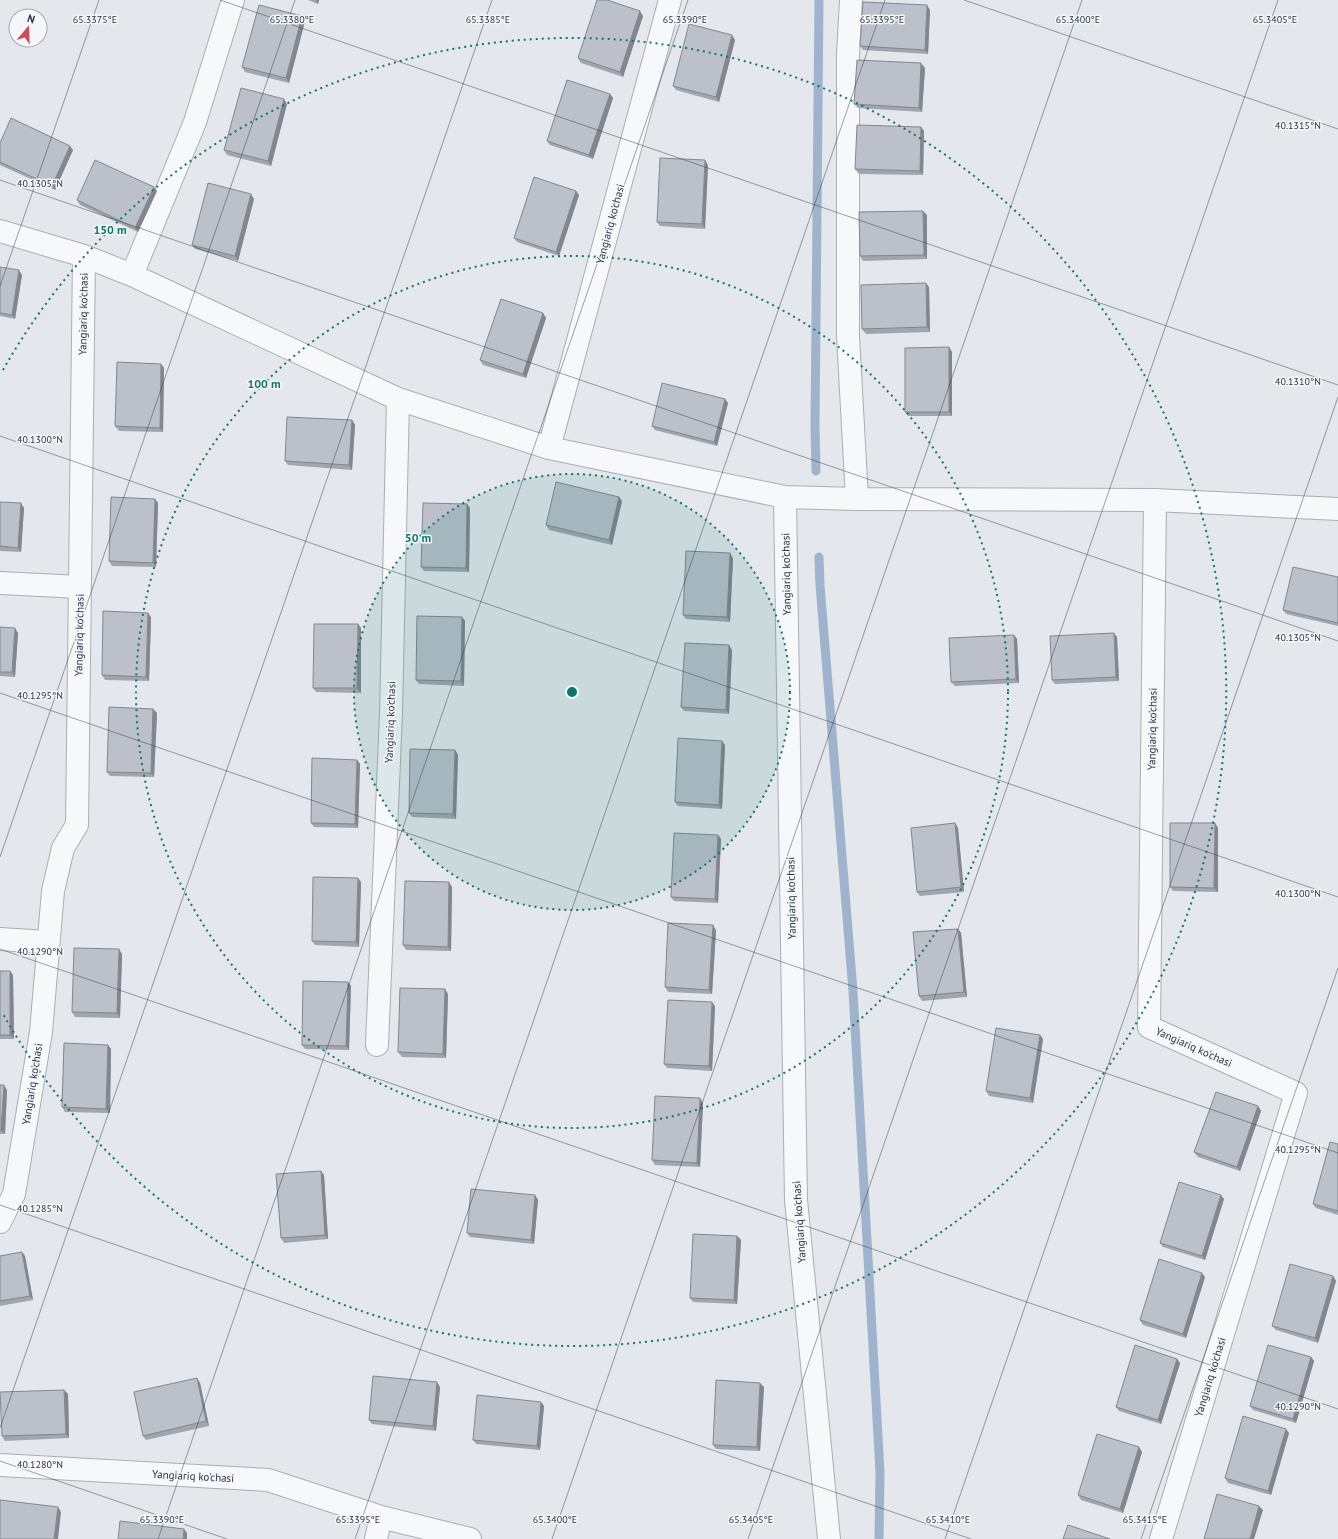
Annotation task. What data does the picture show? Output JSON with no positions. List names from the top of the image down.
{
  "streets": {
    "street": ["Yangiariq ko'chasi"]
  },
  "north": "top",
  "coordinates": [
    "65.3380°E",
    "65.3385°E",
    "65.3395°E",
    "65.3375°E",
    "65.3390°E",
    "65.3400°E",
    "65.3405°E",
    "40.1315°N",
    "40.1305°N",
    "40.1310°N",
    "40.1300°N",
    "40.1295°N",
    "40.1290°N",
    "40.1285°N",
    "40.1280°N",
    "65.3410°E",
    "65.3415°E"
  ],
  "rings": ["150 m", "100 m", "50 m"]
}
